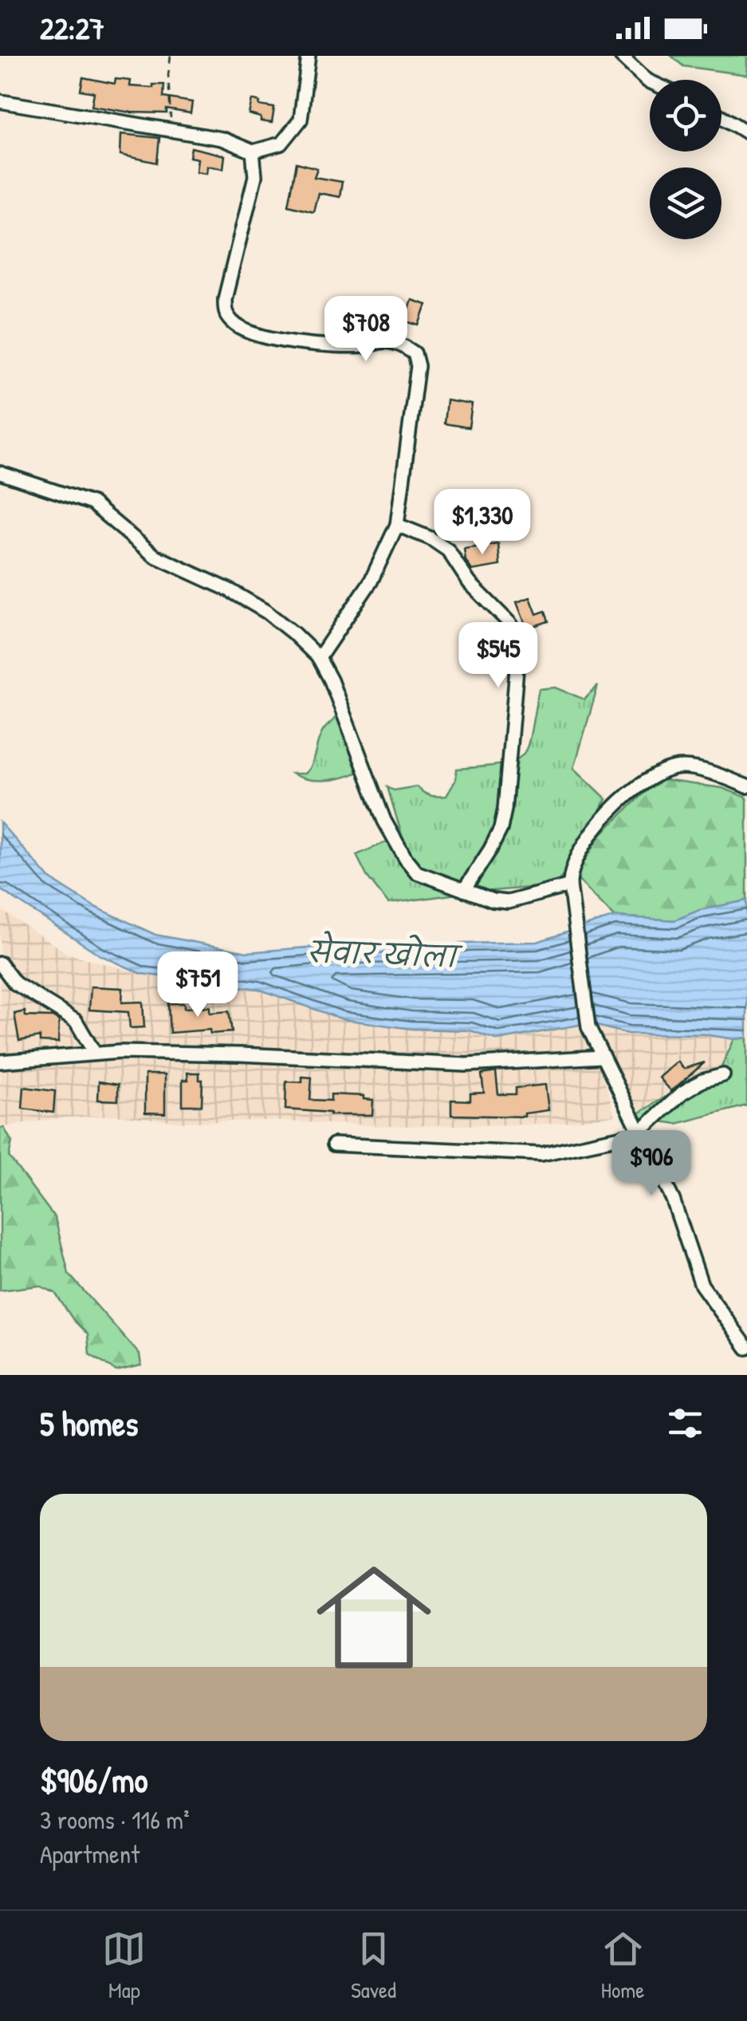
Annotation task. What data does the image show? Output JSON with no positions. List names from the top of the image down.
{
  "water": ["सेवार खोला"],
  "page": {
    "status": "22:27",
    "price": [
      "$708",
      "$1,330",
      "$545",
      "$751",
      "$906"
    ],
    "heading": "5 homes",
    "list": [
      {
        "name": "$906/mo",
        "note": "3 rooms · 116 m² · Apartment"
      }
    ],
    "tabs": ["Map", "Saved", "Home"]
  }
}
